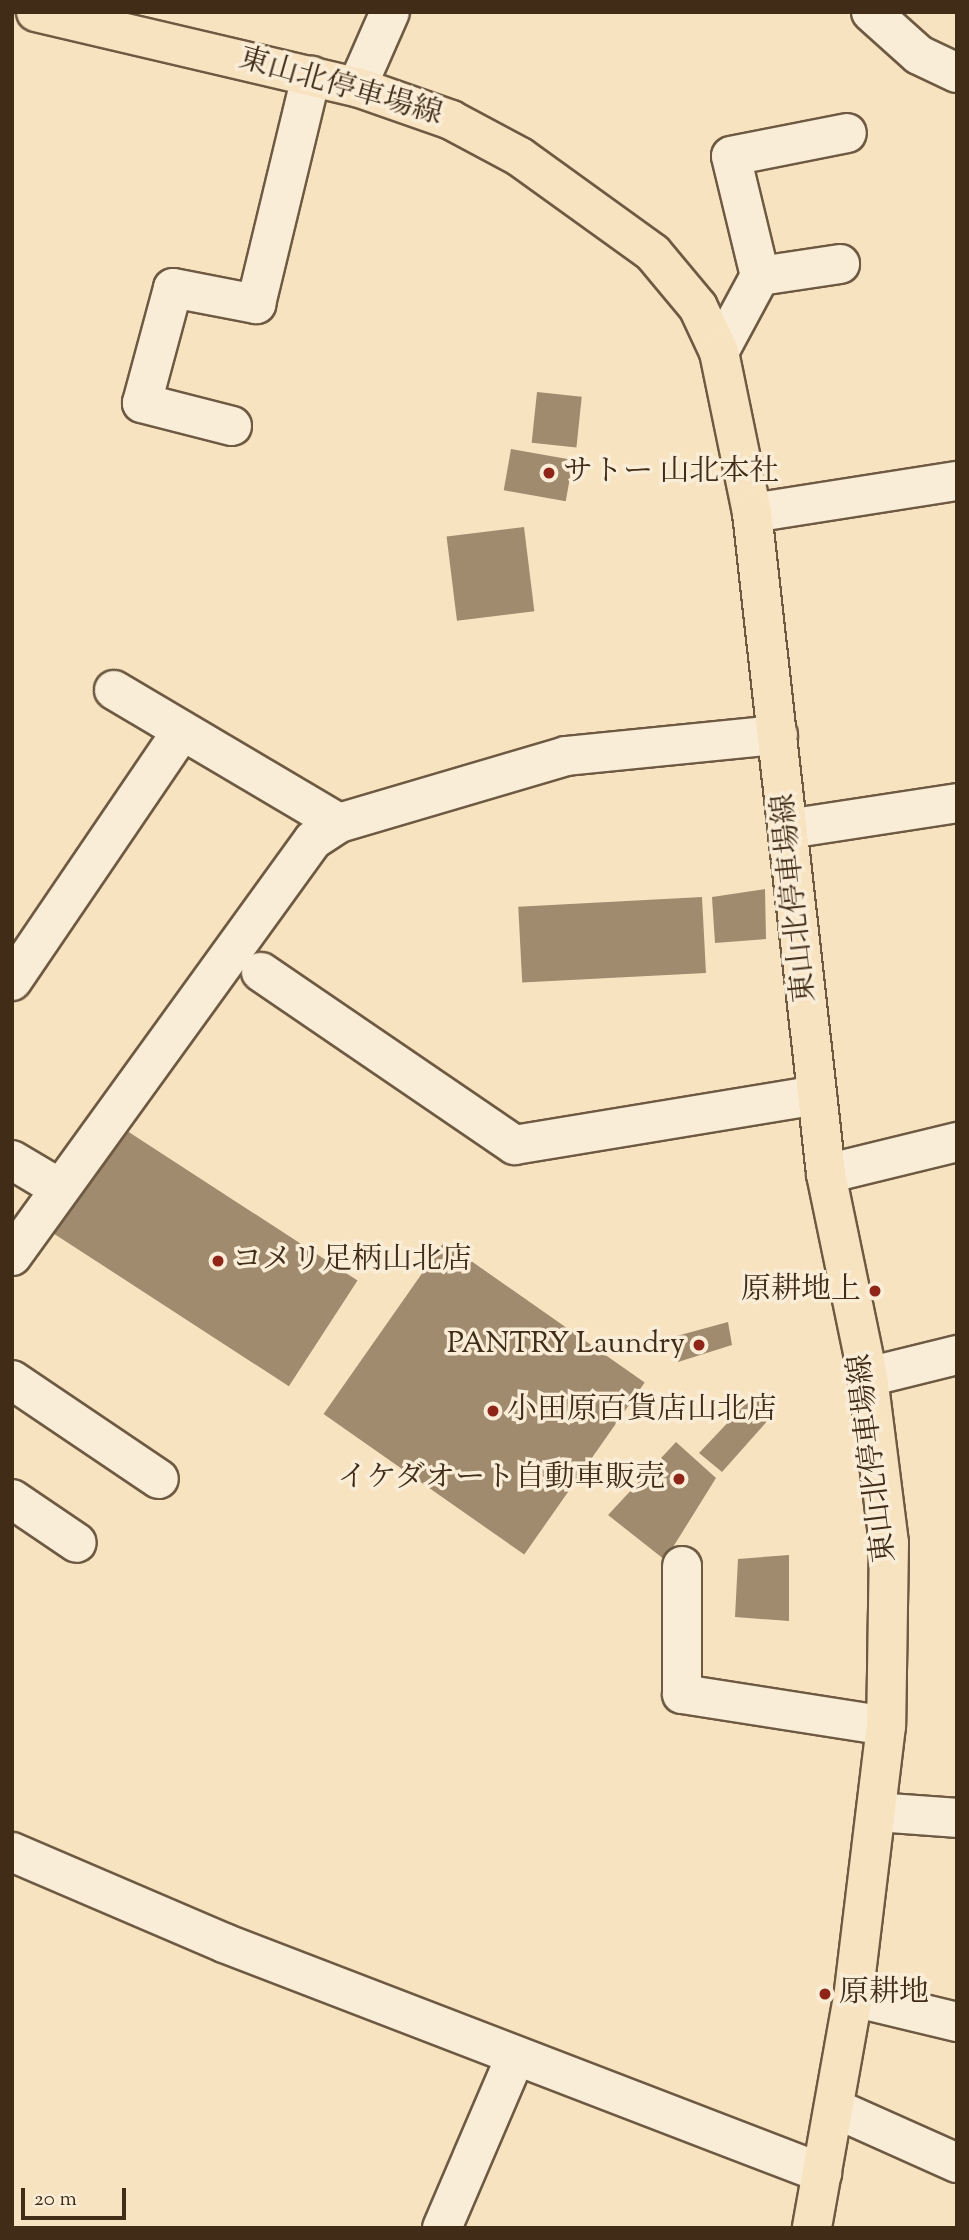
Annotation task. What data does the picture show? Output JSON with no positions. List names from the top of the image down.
{
  "streets": {
    "main road": ["東山北停車場線"]
  },
  "places": [
    "サトー 山北本社",
    "コメリ足柄山北店",
    "原耕地上",
    "PANTRY Laundry",
    "小田原百貨店山北店",
    "イケダオート自動車販売",
    "原耕地"
  ],
  "scale_bar": "20 m"
}
